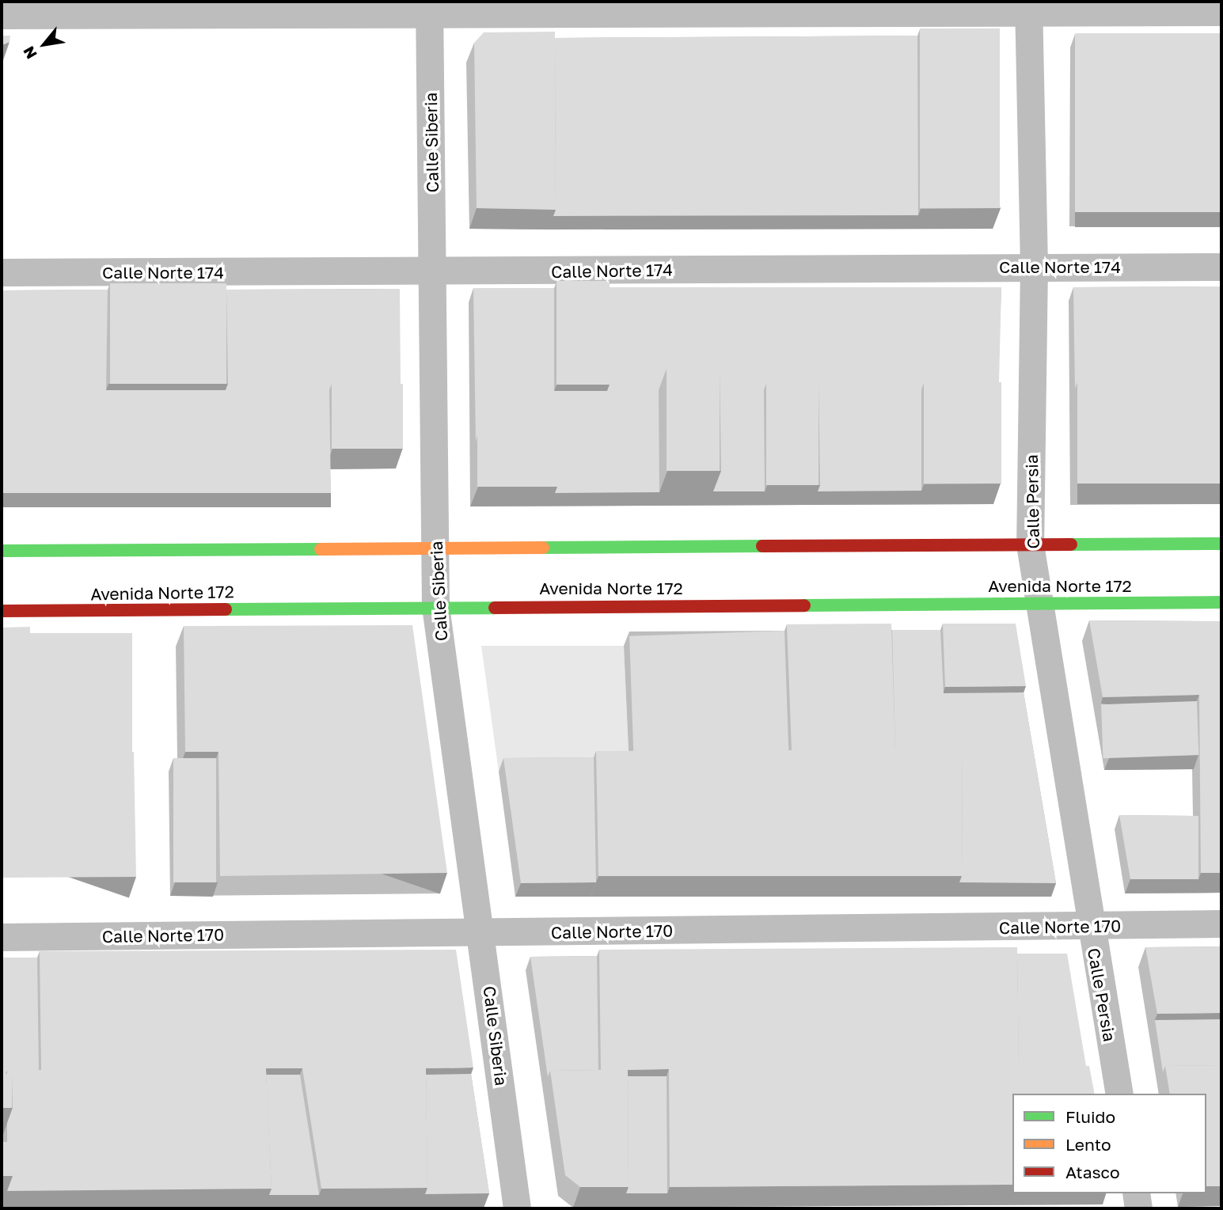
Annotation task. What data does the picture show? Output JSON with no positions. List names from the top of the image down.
{
  "streets": {
    "street": [
      "Calle Siberia",
      "Calle Norte 174",
      "Calle Persia",
      "Avenida Norte 172",
      "Calle Norte 170"
    ]
  },
  "crossings": [
    ["Calle Siberia", "Calle Norte 174"],
    ["Calle Siberia", "Avenida Norte 172"],
    ["Calle Siberia", "Calle Norte 170"],
    ["Calle Norte 174", "Calle Persia"],
    ["Calle Persia", "Avenida Norte 172"],
    ["Calle Persia", "Calle Norte 170"]
  ],
  "legend": ["Fluido", "Lento", "Atasco"],
  "north": "bottom left"
}
